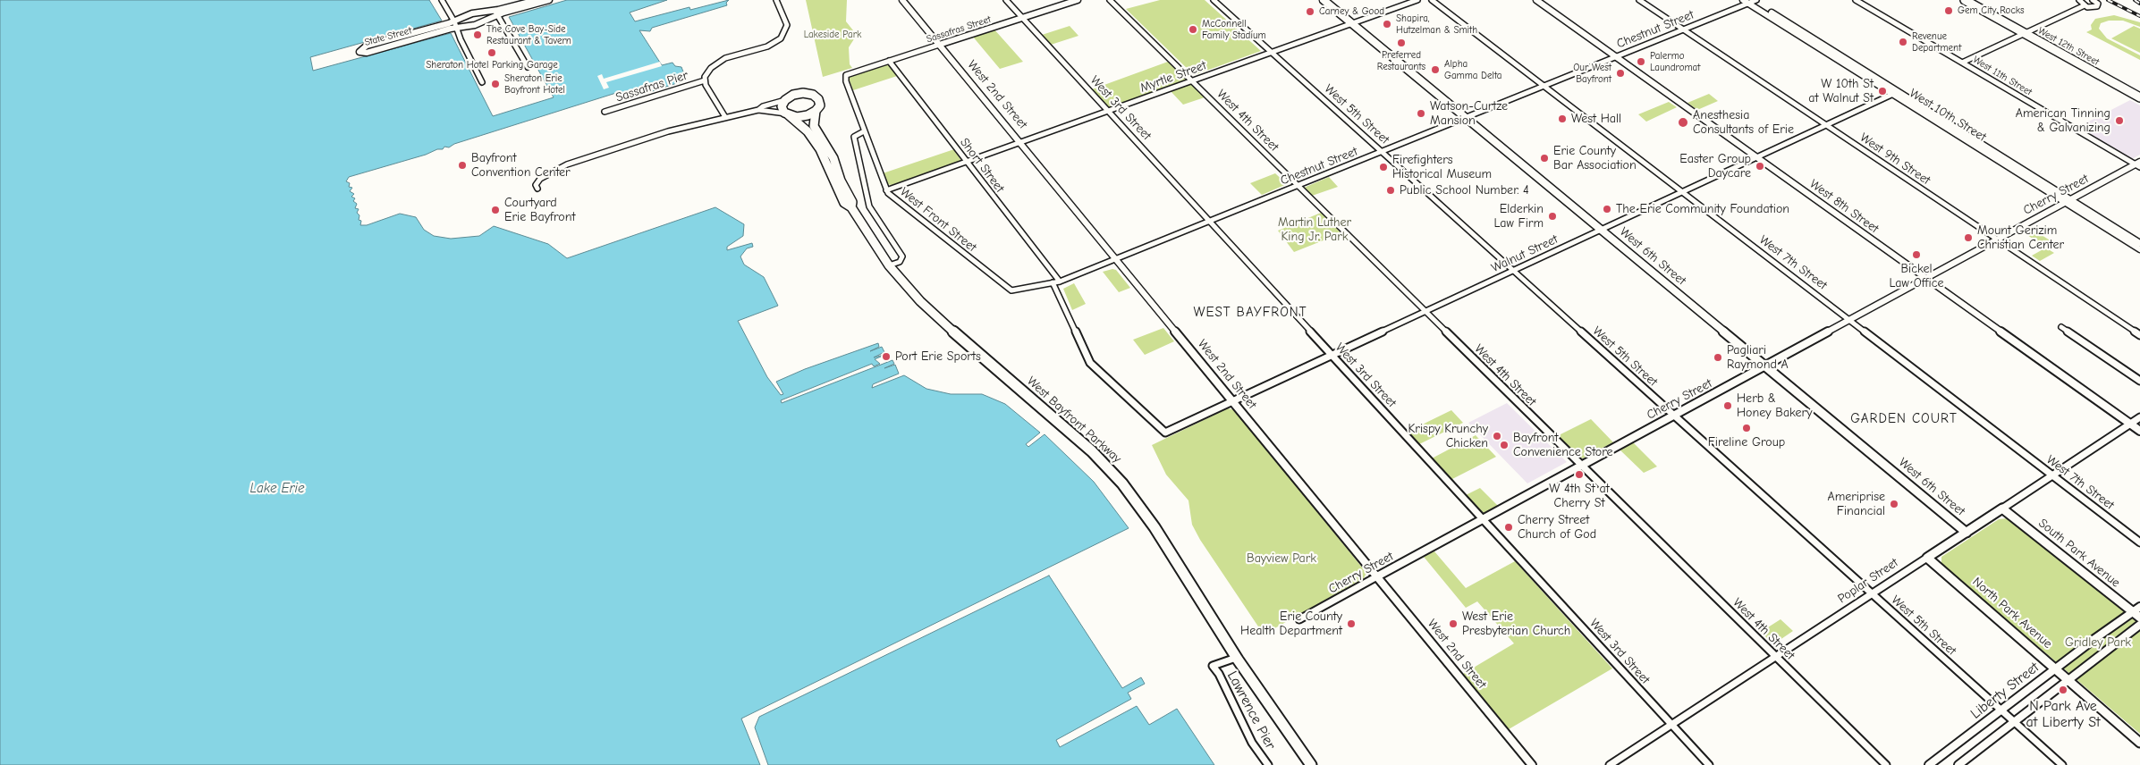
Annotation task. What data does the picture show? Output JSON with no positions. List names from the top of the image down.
{
  "streets": {
    "main road": [
      "West 12th Street",
      "West 6th Street",
      "West Bayfront Parkway",
      "South Park Avenue",
      "Poplar Street",
      "North Park Avenue"
    ],
    "street": [
      "Sassafras Street",
      "Chestnut Street",
      "State Street",
      "West 11th Street",
      "Myrtle Street",
      "Sassafras Pier",
      "West 2nd Street",
      "West 3rd Street",
      "West 5th Street",
      "West 10th Street",
      "West 4th Street",
      "West 9th Street",
      "Short Street",
      "Cherry Street",
      "West 8th Street",
      "West Front Street",
      "Walnut Street",
      "West 7th Street",
      "Liberty Street",
      "Lawrence Pier"
    ]
  },
  "crossings": [
    ["Sassafras Street", "West 2nd Street"],
    ["Sassafras Street", "West 3rd Street"],
    ["Sassafras Street", "Short Street"],
    ["Sassafras Street", "West Front Street"],
    ["Chestnut Street", "West 2nd Street"],
    ["Chestnut Street", "West 3rd Street"],
    ["Chestnut Street", "West 5th Street"],
    ["Chestnut Street", "West 10th Street"],
    ["Chestnut Street", "West 4th Street"],
    ["Chestnut Street", "West 9th Street"],
    ["Chestnut Street", "Short Street"],
    ["Chestnut Street", "West 8th Street"],
    ["Chestnut Street", "West Front Street"],
    ["Chestnut Street", "Walnut Street"],
    ["Chestnut Street", "West 6th Street"],
    ["Chestnut Street", "West 7th Street"],
    ["West 11th Street", "Cherry Street"],
    ["Myrtle Street", "West 2nd Street"],
    ["Myrtle Street", "West 3rd Street"],
    ["Myrtle Street", "West 5th Street"],
    ["Myrtle Street", "West 4th Street"],
    ["Myrtle Street", "Short Street"],
    ["Myrtle Street", "West Front Street"],
    ["Myrtle Street", "West 6th Street"],
    ["West 2nd Street", "Cherry Street"],
    ["West 2nd Street", "Walnut Street"],
    ["West 3rd Street", "Cherry Street"],
    ["West 3rd Street", "Walnut Street"],
    ["West 3rd Street", "Poplar Street"],
    ["West 5th Street", "Cherry Street"],
    ["West 5th Street", "Walnut Street"],
    ["West 5th Street", "Poplar Street"],
    ["West 5th Street", "Liberty Street"],
    ["West 10th Street", "Cherry Street"],
    ["West 10th Street", "Walnut Street"],
    ["West 4th Street", "Cherry Street"],
    ["West 4th Street", "Walnut Street"],
    ["West 4th Street", "Poplar Street"],
    ["West 9th Street", "Cherry Street"],
    ["West 9th Street", "Walnut Street"],
    ["Cherry Street", "West 8th Street"],
    ["Cherry Street", "West 6th Street"],
    ["Cherry Street", "West 7th Street"],
    ["West 8th Street", "Walnut Street"],
    ["West 8th Street", "Poplar Street"],
    ["Walnut Street", "West 6th Street"],
    ["Walnut Street", "West 7th Street"],
    ["West 6th Street", "Poplar Street"],
    ["West 7th Street", "Poplar Street"],
    ["West Bayfront Parkway", "Lawrence Pier"],
    ["South Park Avenue", "Poplar Street"],
    ["South Park Avenue", "Liberty Street"],
    ["Poplar Street", "North Park Avenue"],
    ["North Park Avenue", "Liberty Street"]
  ],
  "districts": ["WEST BAYFRONT", "GARDEN COURT"],
  "water": ["Lake Erie"],
  "parks": [
    "Lakeside Park",
    "Martin Luther King Jr. Park",
    "Bayview Park",
    "Gridley Park"
  ],
  "places": [
    "Gem City Rocks",
    "Carney & Good",
    "Shapira, Hutzelman & Smith",
    "McConnell Family Stadium",
    "The Cove Bay-Side Restaurant & Tavern",
    "Revenue Department",
    "Preferred Restaurants",
    "Sheraton Hotel Parking Garage",
    "Palermo Laundromat",
    "Alpha Gamma Delta",
    "Our West Bayfront",
    "Sheraton Erie Bayfront Hotel",
    "W 10th St at Walnut St",
    "Watson-Curtze Mansion",
    "West Hall",
    "American Tinning & Galvanizing",
    "Anesthesia Consultants of Erie",
    "Erie County Bar Association",
    "Bayfront Convention Center",
    "Easter Group Daycare",
    "Firefighters Historical Museum",
    "Public School Number. 4",
    "The Erie Community Foundation",
    "Courtyard Erie Bayfront",
    "Elderkin Law Firm",
    "Mount Gerizim Christian Center",
    "Bickel Law Office",
    "Port Erie Sports",
    "Pagliari Raymond A",
    "Herb & Honey Bakery",
    "Fireline Group",
    "Krispy Krunchy Chicken",
    "Bayfront Convenience Store",
    "W 4th St at Cherry St",
    "Ameriprise Financial",
    "Cherry Street Church of God",
    "Erie County Health Department",
    "West Erie Presbyterian Church",
    "N Park Ave at Liberty St"
  ]
}
